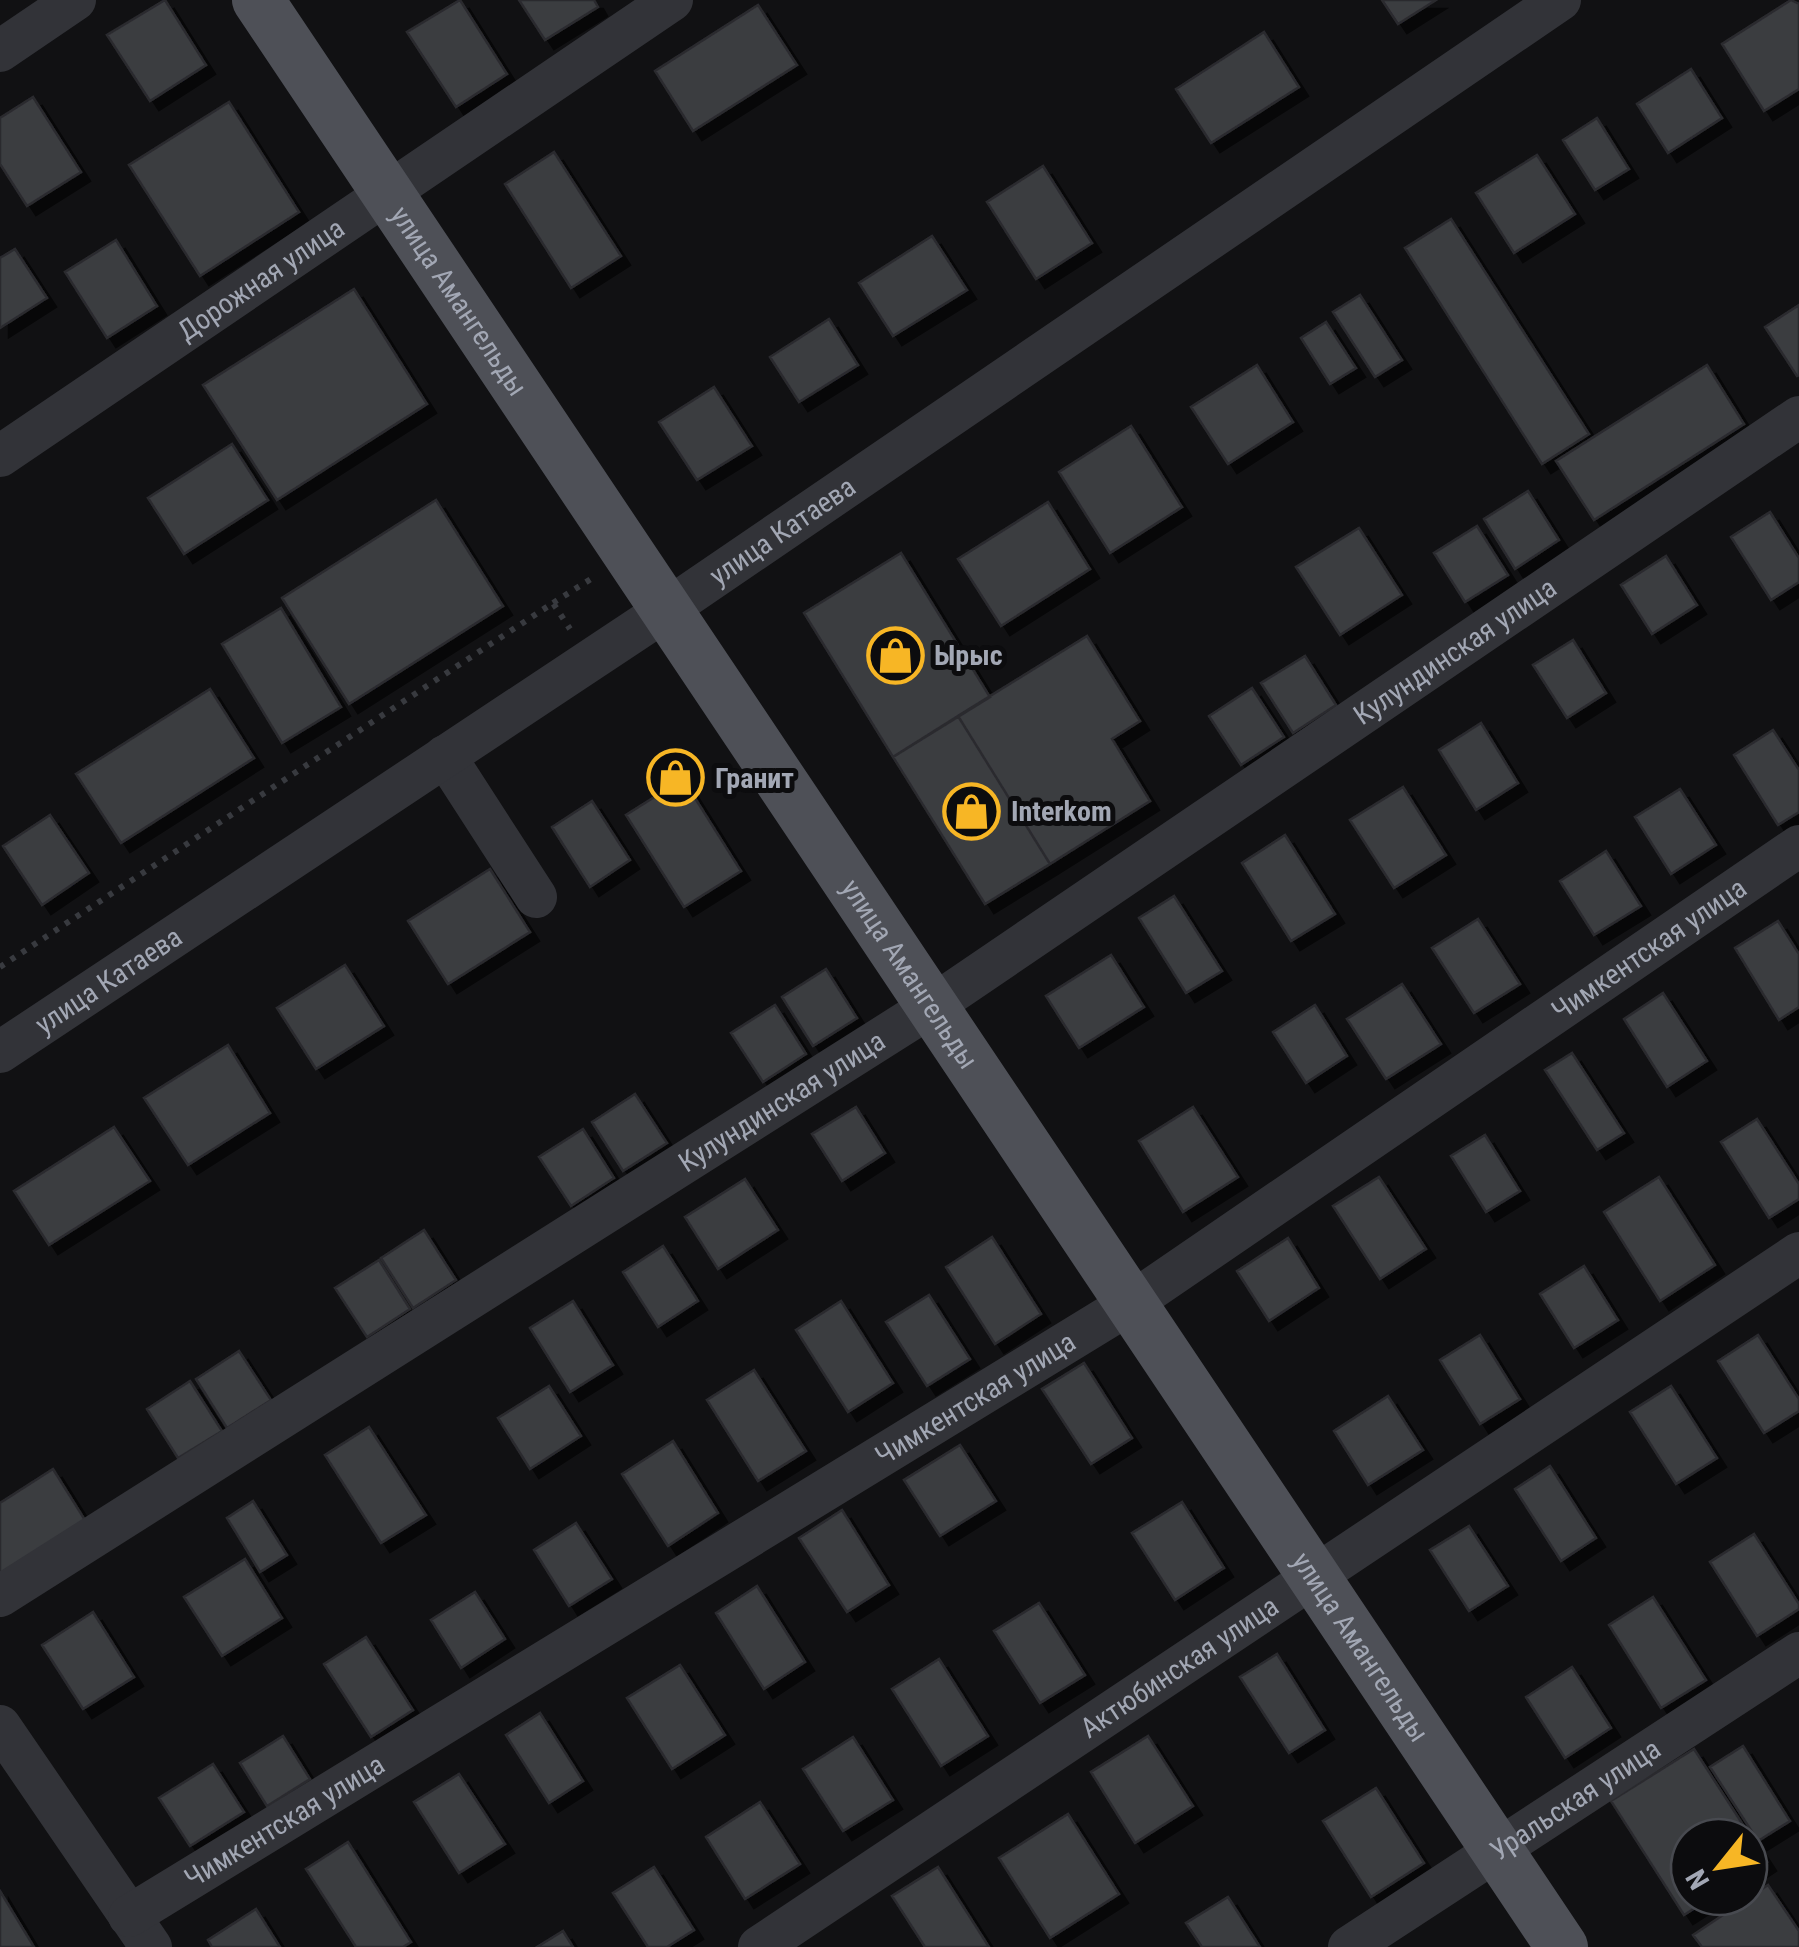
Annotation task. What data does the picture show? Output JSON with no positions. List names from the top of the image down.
{
  "streets": {
    "main road": ["улица Амангельды"],
    "street": [
      "Дорожная улица",
      "улица Катаева",
      "Кулундинская улица",
      "Чимкентская улица",
      "Актюбинская улица",
      "Уральская улица"
    ]
  },
  "crossings": [
    ["Дорожная улица", "улица Амангельды"],
    ["улица Амангельды", "улица Катаева"],
    ["улица Амангельды", "Кулундинская улица"],
    ["улица Амангельды", "Чимкентская улица"],
    ["улица Амангельды", "Актюбинская улица"],
    ["улица Амангельды", "Уральская улица"]
  ],
  "places": {
    "shop": ["Ырыс", "Гранит", "Interkom"]
  },
  "north": "bottom left"
}
